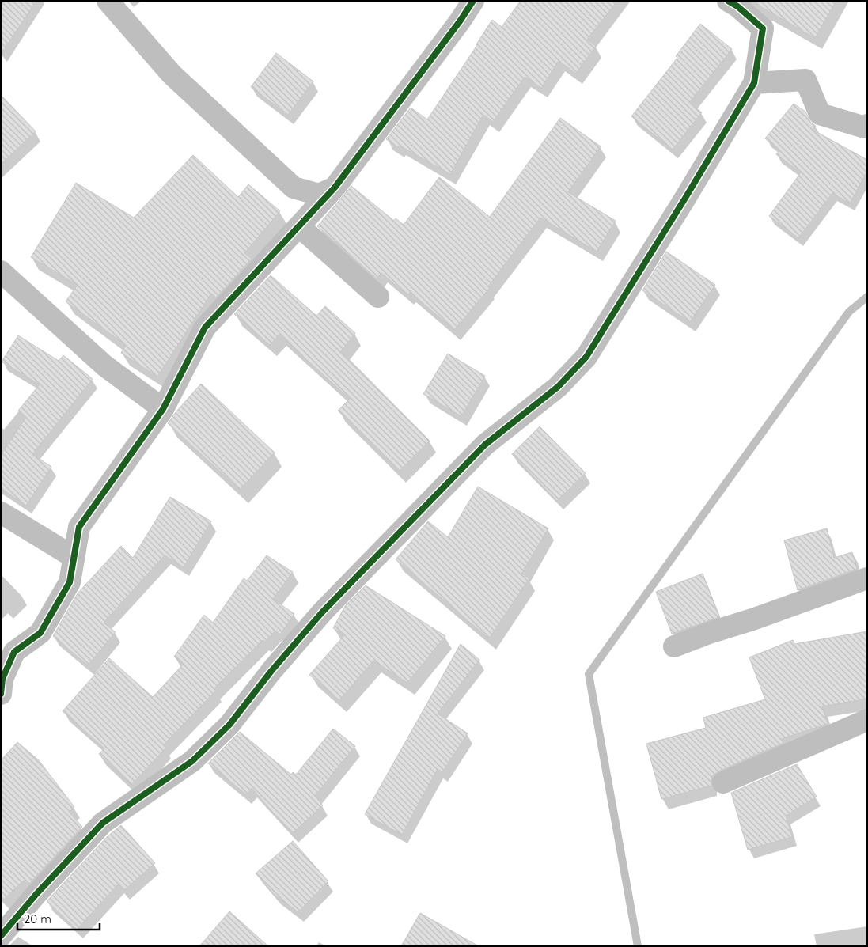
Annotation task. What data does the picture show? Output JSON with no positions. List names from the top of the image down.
{
  "scale_bar": "20 m"
}
